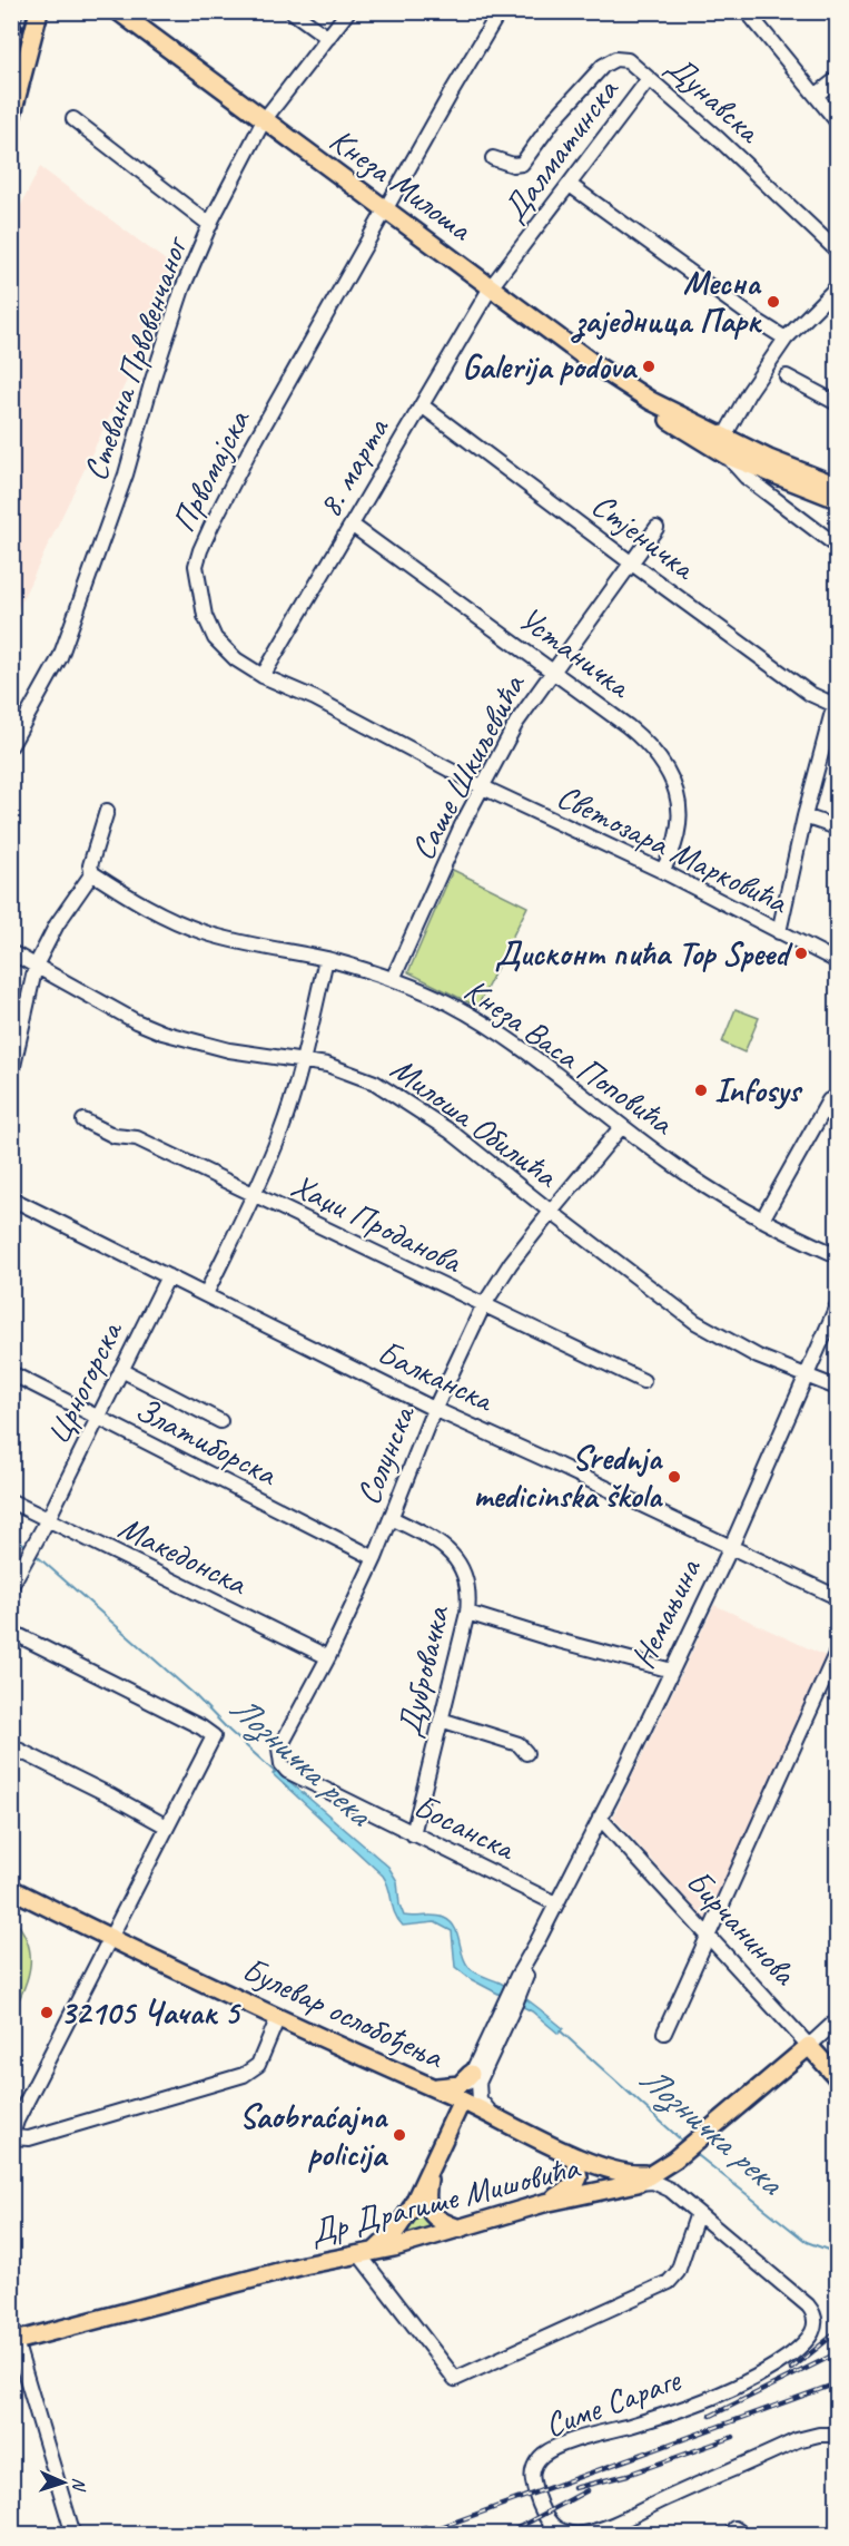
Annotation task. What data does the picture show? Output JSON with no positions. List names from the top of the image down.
{
  "streets": {
    "main road": [
      "Кнеза Милоша",
      "Немањина",
      "Бирчанинова",
      "Булевар ослобођења",
      "Др Драгише Мишовића"
    ],
    "street": [
      "Дунавска",
      "Далматинска",
      "Стевана Првовенчаног",
      "8. марта",
      "Првомајска",
      "Стјеничка",
      "Устаничка",
      "Саше Шкиљевића",
      "Светозара Марковића",
      "Кнеза Васа Поповића",
      "Милоша Обилића",
      "Хаџи Проданова",
      "Балканска",
      "Црногорска",
      "Златиборска",
      "Солунска",
      "Македонска",
      "Дубровачка",
      "Босанска",
      "Симе Сараге"
    ]
  },
  "crossings": [
    ["Дунавска", "Далматинска"],
    ["Далматинска", "Кнеза Милоша"],
    ["Далматинска", "8. марта"],
    ["Кнеза Милоша", "Стевана Првовенчаног"],
    ["Кнеза Милоша", "8. марта"],
    ["Кнеза Милоша", "Првомајска"],
    ["8. марта", "Првомајска"],
    ["8. марта", "Стјеничка"],
    ["8. марта", "Устаничка"],
    ["Првомајска", "Саше Шкиљевића"],
    ["Првомајска", "Светозара Марковића"],
    ["Стјеничка", "Саше Шкиљевића"],
    ["Устаничка", "Саше Шкиљевића"],
    ["Устаничка", "Светозара Марковића"],
    ["Саше Шкиљевића", "Светозара Марковића"],
    ["Саше Шкиљевића", "Кнеза Васа Поповића"],
    ["Кнеза Васа Поповића", "Солунска"],
    ["Милоша Обилића", "Солунска"],
    ["Милоша Обилића", "Немањина"],
    ["Хаџи Проданова", "Солунска"],
    ["Балканска", "Црногорска"],
    ["Балканска", "Солунска"],
    ["Балканска", "Немањина"],
    ["Црногорска", "Златиборска"],
    ["Црногорска", "Македонска"],
    ["Златиборска", "Солунска"],
    ["Солунска", "Македонска"],
    ["Солунска", "Дубровачка"],
    ["Солунска", "Босанска"],
    ["Немањина", "Босанска"],
    ["Немањина", "Бирчанинова"],
    ["Немањина", "Булевар ослобођења"],
    ["Немањина", "Др Драгише Мишовића"],
    ["Дубровачка", "Босанска"],
    ["Бирчанинова", "Др Драгише Мишовића"],
    ["Булевар ослобођења", "Др Драгише Мишовића"],
    ["Булевар ослобођења", "Симе Сараге"],
    ["Др Драгише Мишовића", "Симе Сараге"]
  ],
  "water": ["Лозничка река"],
  "places": [
    "Месна заједница Парк",
    "Galerija podova",
    "Дисконт пића Top Speed",
    "Infosys",
    "Srednja medicinska škola",
    "32105 Чачак 5",
    "Saobraćajna policija"
  ],
  "north": "right"
}
